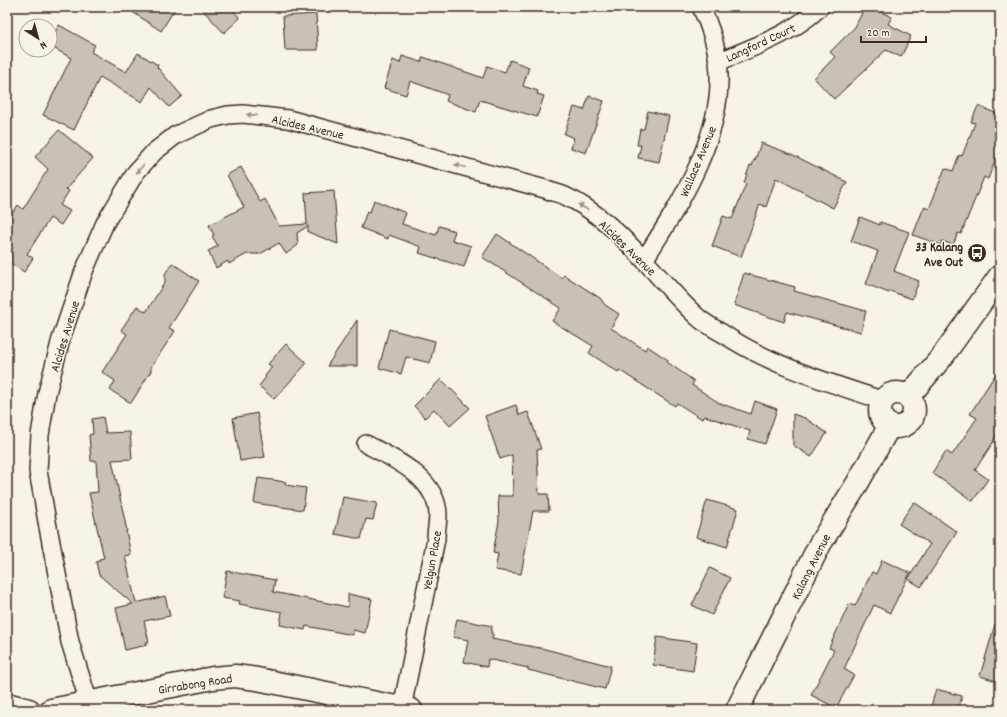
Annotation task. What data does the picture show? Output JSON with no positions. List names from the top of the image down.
{
  "streets": {
    "street": [
      "Langford Court",
      "Alcides Avenue",
      "Wallace Avenue",
      "Yelgun Place",
      "Kalang Avenue",
      "Girrabong Road"
    ]
  },
  "crossings": [
    ["Langford Court", "Wallace Avenue"],
    ["Alcides Avenue", "Wallace Avenue"],
    ["Alcides Avenue", "Kalang Avenue"],
    ["Alcides Avenue", "Girrabong Road"],
    ["Yelgun Place", "Girrabong Road"]
  ],
  "places": {
    "bus stop": ["33 Kalang Ave Out"]
  },
  "scale_bar": "20 m",
  "north": "bottom right"
}
